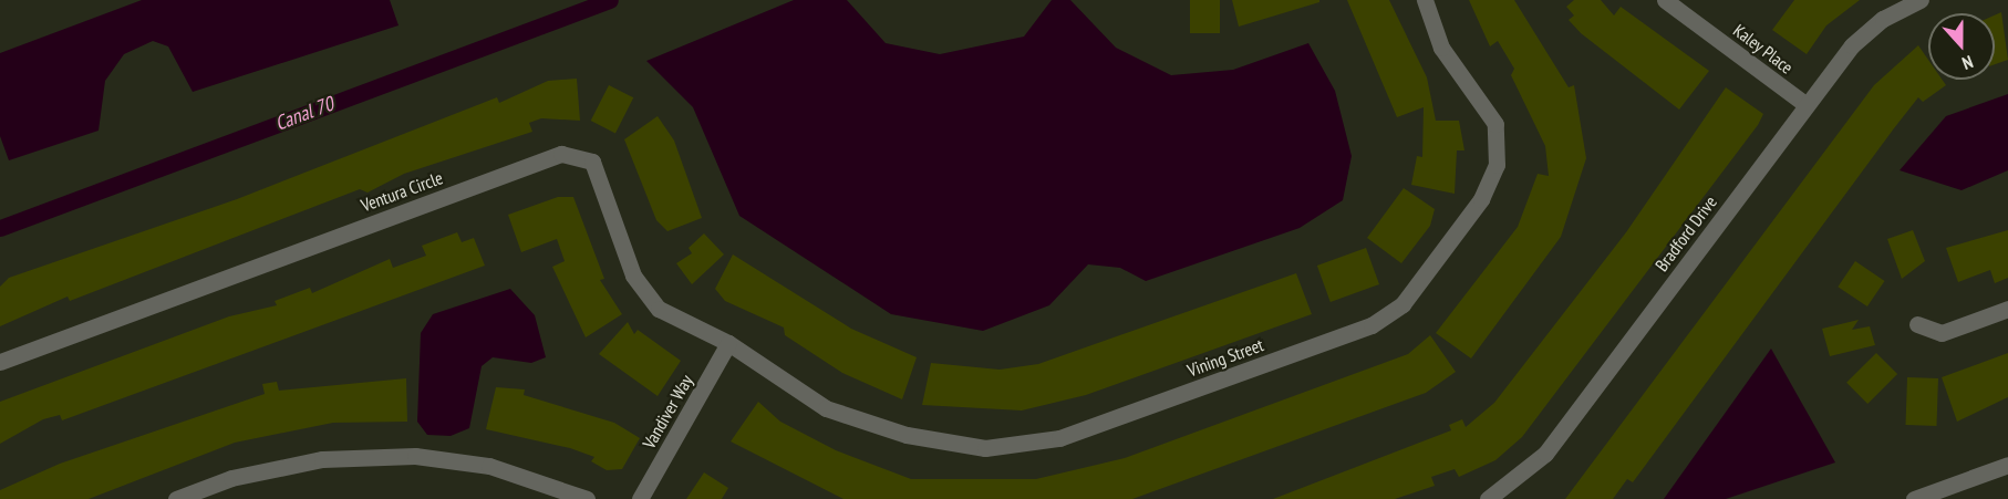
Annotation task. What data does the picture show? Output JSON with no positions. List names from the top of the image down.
{
  "streets": {
    "street": [
      "Kaley Place",
      "Ventura Circle",
      "Bradford Drive",
      "Vining Street",
      "Vandiver Way"
    ]
  },
  "crossings": [
    ["Kaley Place", "Bradford Drive"],
    ["Ventura Circle", "Vining Street"],
    ["Ventura Circle", "Vandiver Way"],
    ["Vining Street", "Vandiver Way"]
  ],
  "water": ["Canal 70"],
  "north": "bottom"
}
